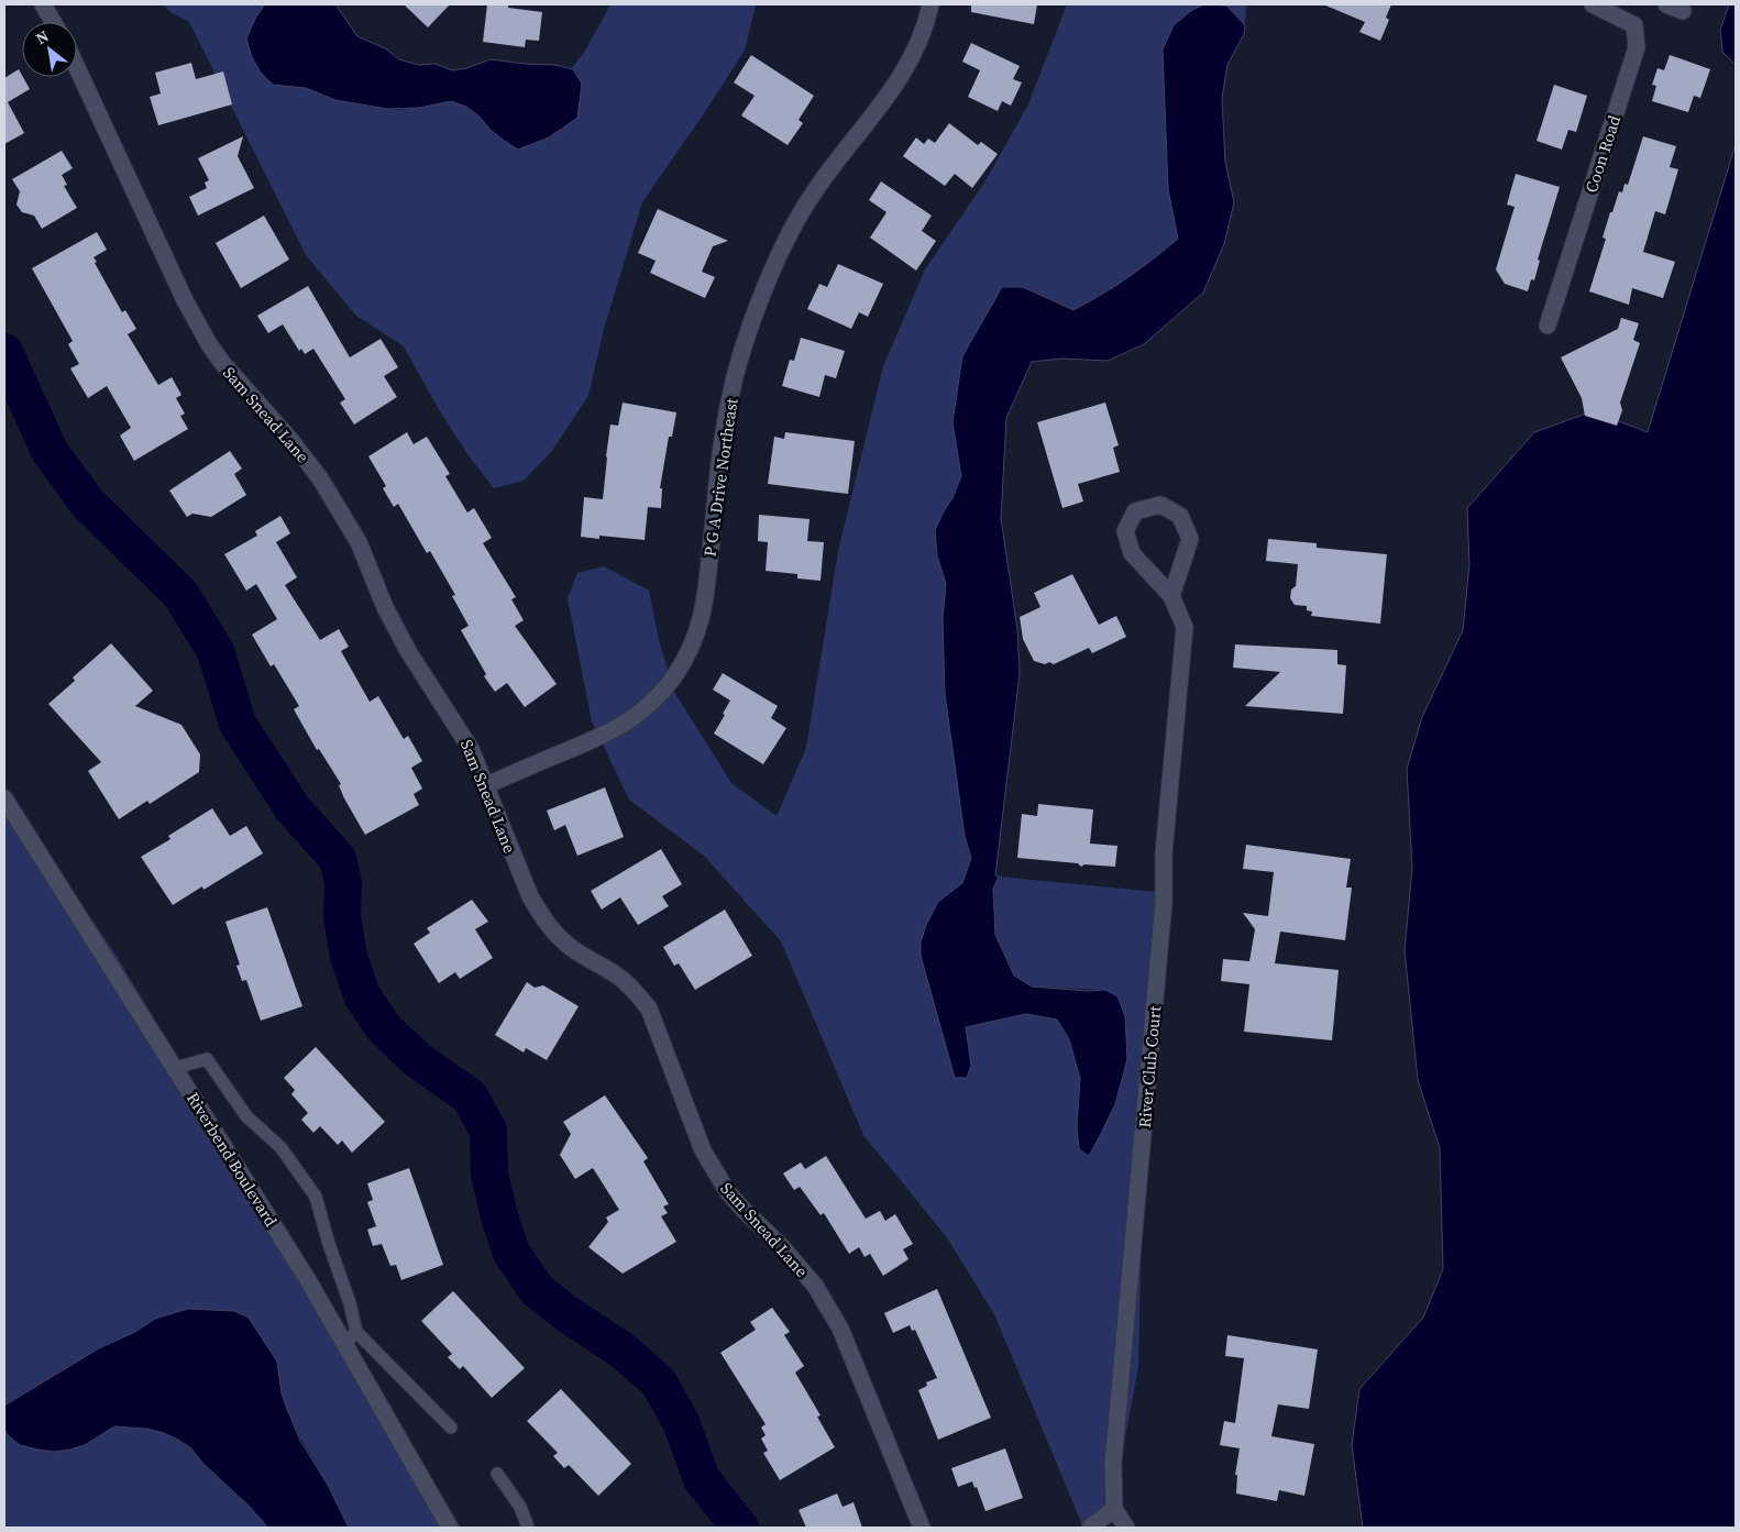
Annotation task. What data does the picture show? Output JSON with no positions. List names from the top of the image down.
{
  "streets": {
    "street": [
      "Coon Road",
      "Sam Snead Lane",
      "P G A Drive Northeast",
      "River Club Court",
      "Riverbend Boulevard"
    ]
  },
  "crossings": [
    ["Sam Snead Lane", "P G A Drive Northeast"]
  ],
  "north": "top left"
}
